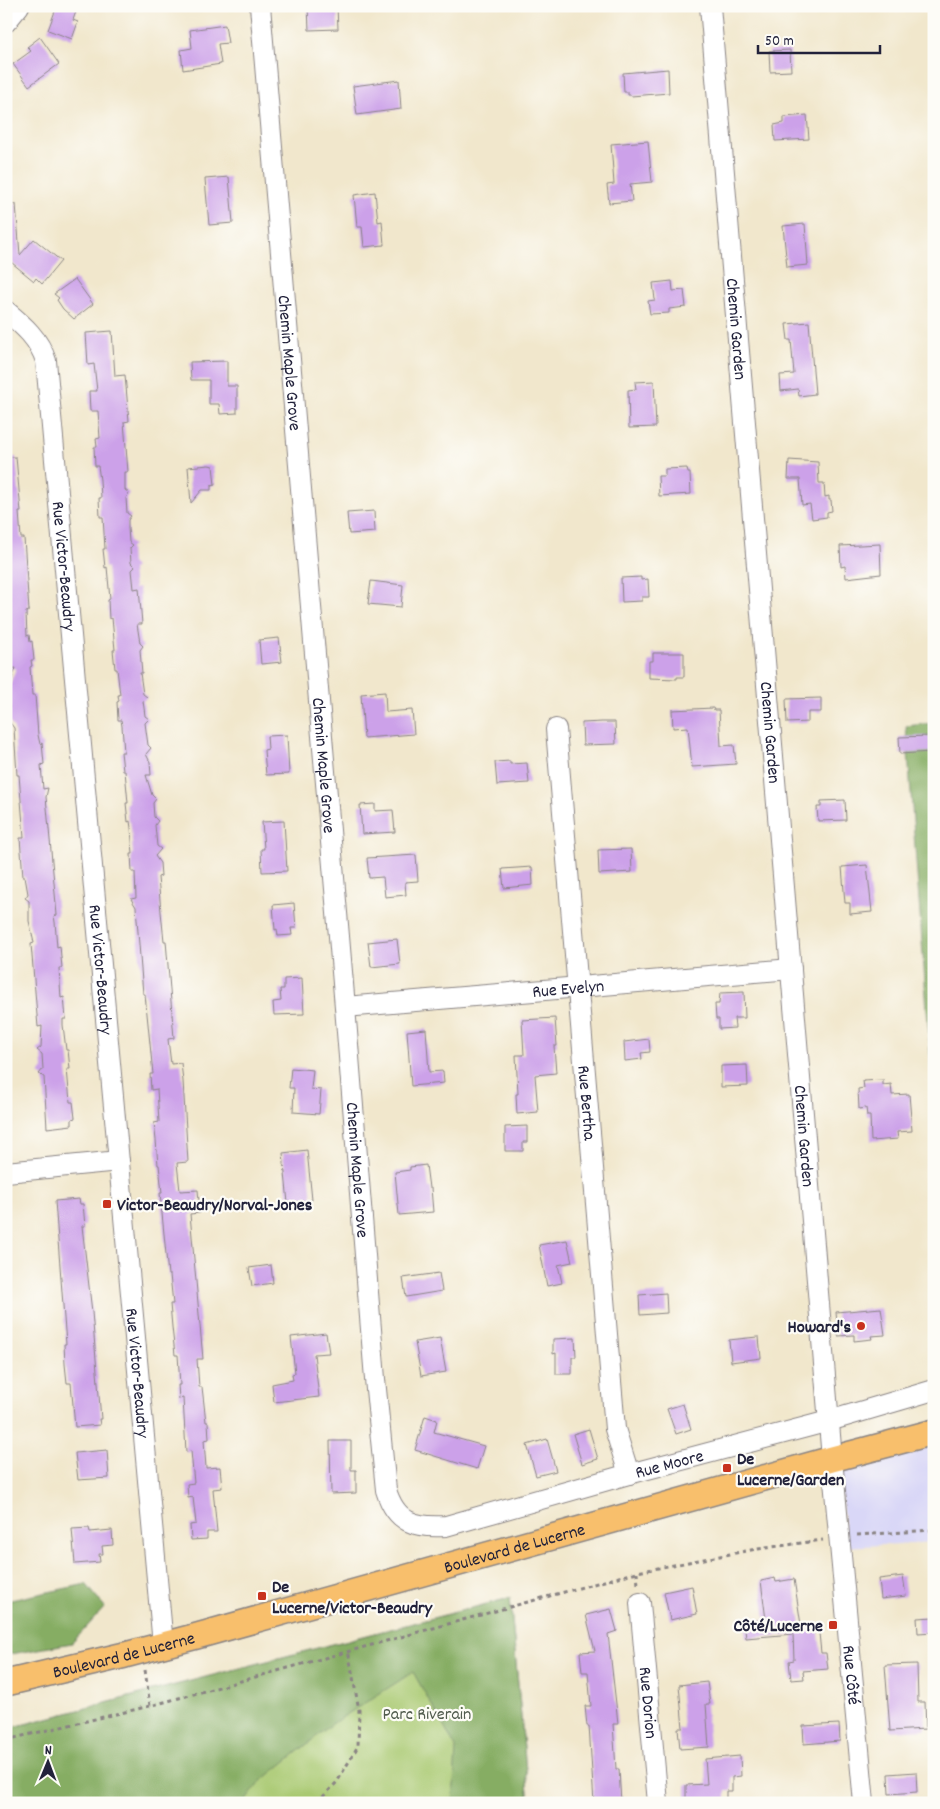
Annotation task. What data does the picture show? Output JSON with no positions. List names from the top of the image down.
{
  "streets": {
    "main road": ["Boulevard de Lucerne"],
    "street": [
      "Chemin Garden",
      "Chemin Maple Grove",
      "Rue Victor-Beaudry",
      "Rue Evelyn",
      "Rue Bertha",
      "Rue Moore",
      "Rue Côté",
      "Rue Dorion"
    ]
  },
  "crossings": [
    ["Chemin Garden", "Rue Evelyn"],
    ["Chemin Garden", "Rue Moore"],
    ["Chemin Garden", "Boulevard de Lucerne"],
    ["Chemin Garden", "Rue Côté"],
    ["Chemin Maple Grove", "Rue Evelyn"],
    ["Chemin Maple Grove", "Rue Moore"],
    ["Rue Victor-Beaudry", "Boulevard de Lucerne"],
    ["Rue Evelyn", "Rue Bertha"],
    ["Rue Bertha", "Rue Moore"],
    ["Boulevard de Lucerne", "Rue Côté"]
  ],
  "parks": ["Parc Riverain"],
  "places": {
    "transit": [
      "Victor-Beaudry/Norval-Jones",
      "De Lucerne/Garden",
      "De Lucerne/Victor-Beaudry",
      "Côté/Lucerne"
    ],
    "other": ["Howard's"]
  },
  "scale_bar": "50 m",
  "north": "top"
}
